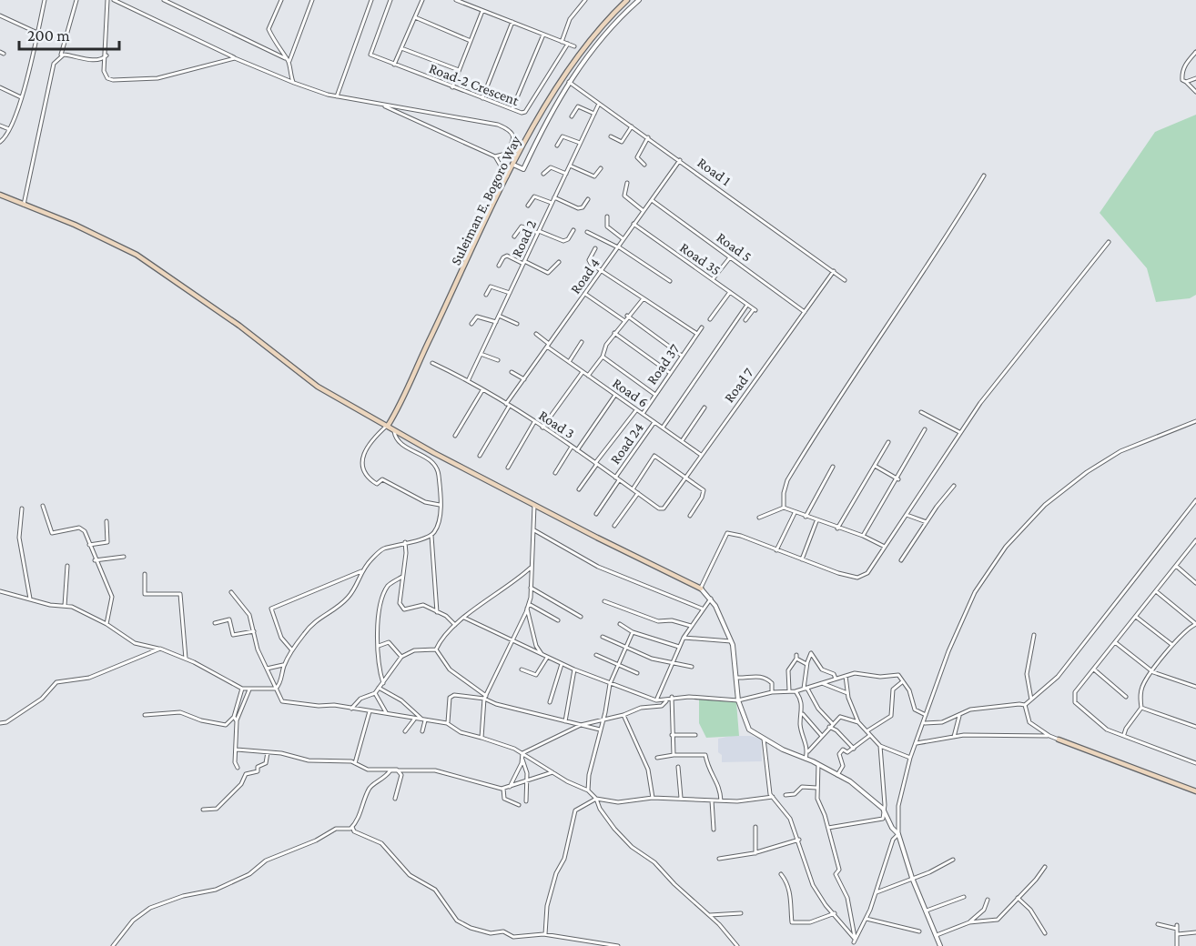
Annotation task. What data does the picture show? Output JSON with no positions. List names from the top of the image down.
{
  "streets": {
    "main road": ["Suleiman E. Bogoro Way"],
    "street": [
      "Road-2 Crescent",
      "Road 1",
      "Road 2",
      "Road 5",
      "Road 35",
      "Road 4",
      "Road 37",
      "Road 7",
      "Road 6",
      "Road 3",
      "Road 24"
    ]
  },
  "crossings": [
    ["Road 1", "Suleiman E. Bogoro Way"],
    ["Road 1", "Road 2"],
    ["Road 1", "Road 4"],
    ["Road 1", "Road 7"],
    ["Road 2", "Road 3"],
    ["Road 5", "Road 4"],
    ["Road 5", "Road 7"],
    ["Road 35", "Road 4"],
    ["Road 4", "Road 6"],
    ["Road 4", "Road 3"],
    ["Road 37", "Road 6"],
    ["Road 7", "Road 6"],
    ["Road 7", "Road 3"],
    ["Road 6", "Road 24"],
    ["Road 3", "Road 24"]
  ],
  "scale_bar": "200 m"
}
